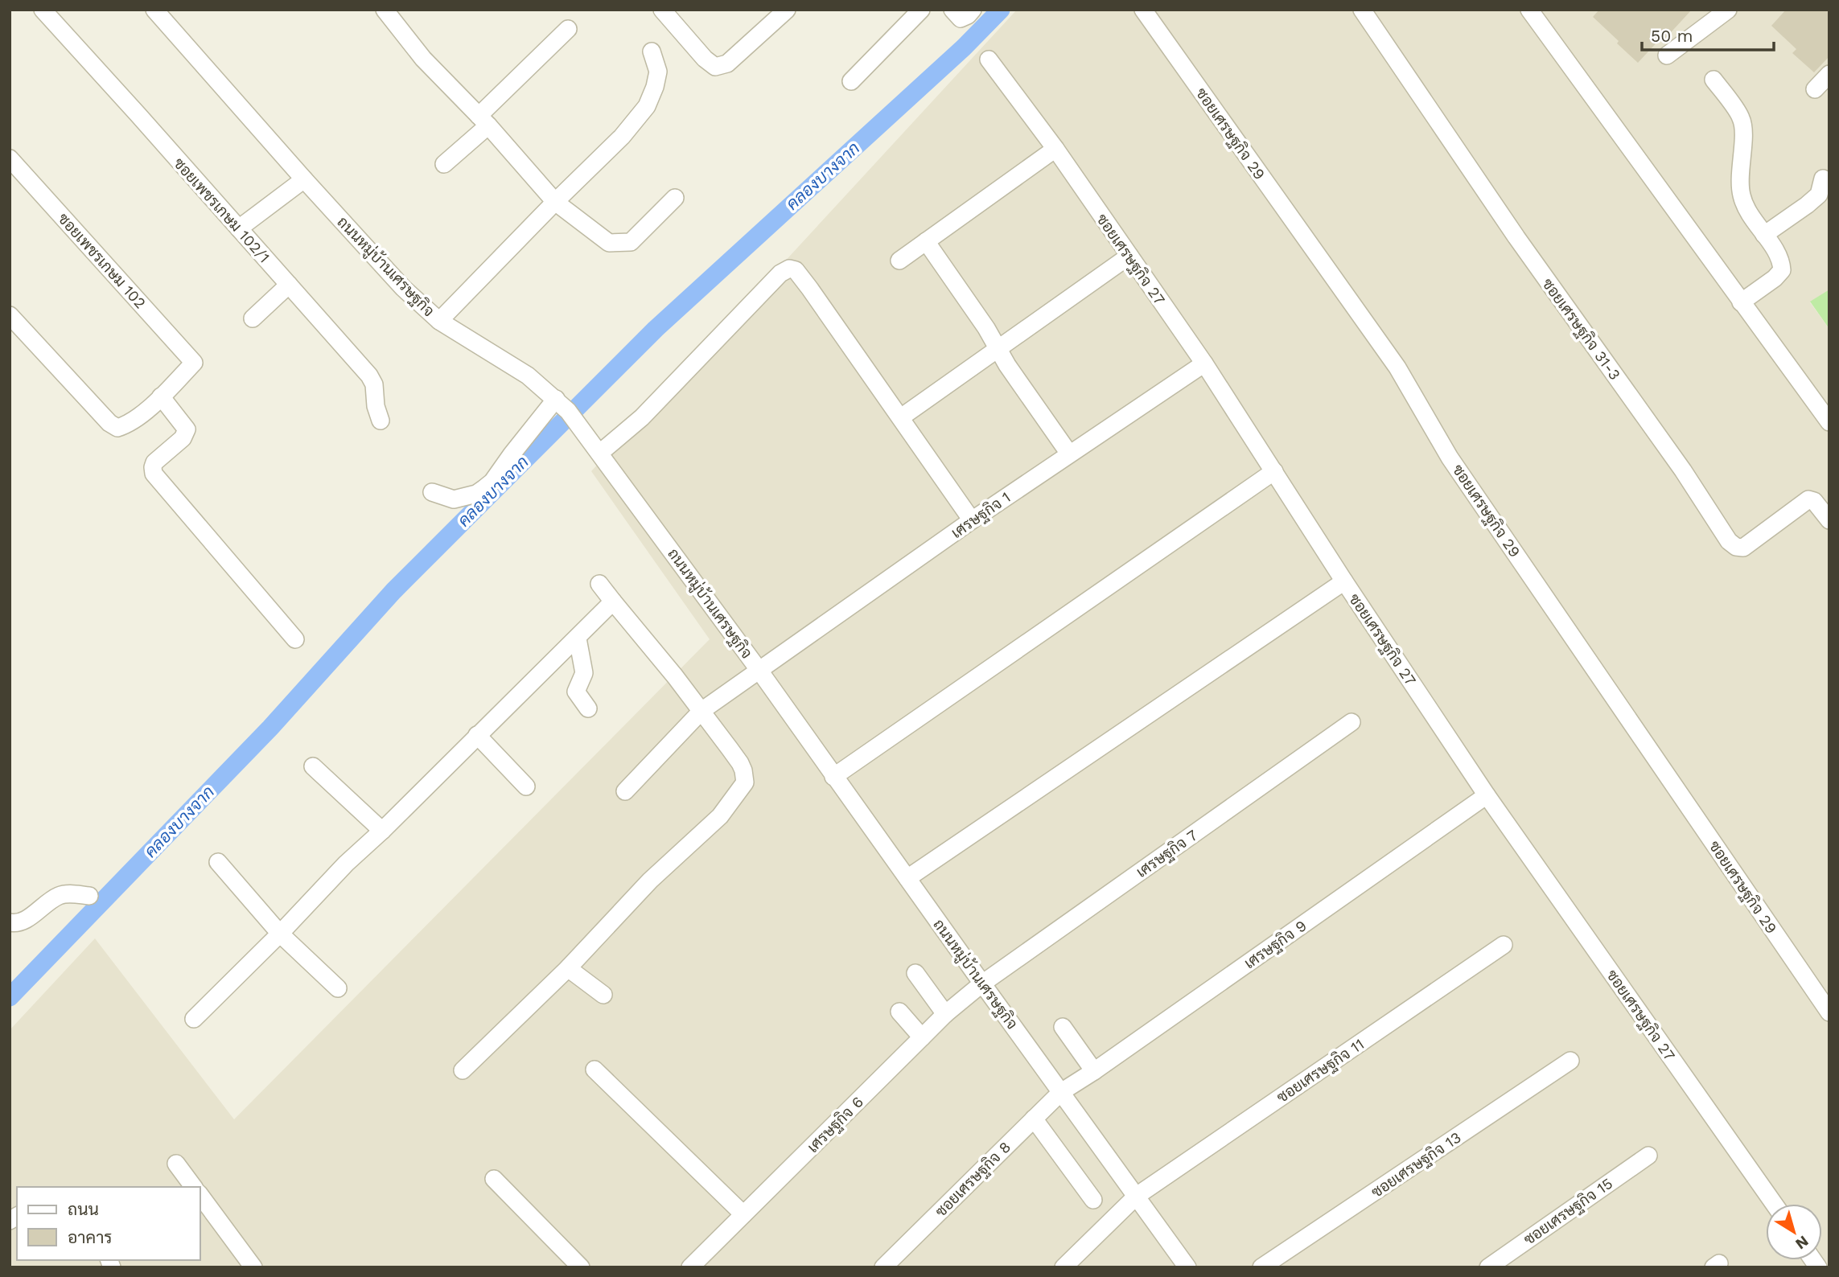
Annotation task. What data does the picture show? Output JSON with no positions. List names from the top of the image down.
{
  "streets": {
    "street": [
      "ซอยเศรษฐกิจ 29",
      "ซอยเพชรเกษม 102/1",
      "ซอยเศรษฐกิจ 27",
      "ซอยเพชรเกษม 102",
      "ถนนหมู่บ้านเศรษฐกิจ",
      "ซอยเศรษฐกิจ 31-3",
      "เศรษฐกิจ 1",
      "เศรษฐกิจ 7",
      "เศรษฐกิจ 9",
      "ซอยเศรษฐกิจ 11",
      "เศรษฐกิจ 6",
      "ซอยเศรษฐกิจ 13",
      "ซอยเศรษฐกิจ 8",
      "ซอยเศรษฐกิจ 15"
    ]
  },
  "crossings": [
    ["ซอยเศรษฐกิจ 27", "เศรษฐกิจ 1"],
    ["ซอยเศรษฐกิจ 27", "เศรษฐกิจ 9"],
    ["ถนนหมู่บ้านเศรษฐกิจ", "เศรษฐกิจ 1"],
    ["ถนนหมู่บ้านเศรษฐกิจ", "เศรษฐกิจ 7"],
    ["ถนนหมู่บ้านเศรษฐกิจ", "เศรษฐกิจ 9"],
    ["ถนนหมู่บ้านเศรษฐกิจ", "ซอยเศรษฐกิจ 11"],
    ["ถนนหมู่บ้านเศรษฐกิจ", "เศรษฐกิจ 6"],
    ["ถนนหมู่บ้านเศรษฐกิจ", "ซอยเศรษฐกิจ 8"],
    ["เศรษฐกิจ 7", "เศรษฐกิจ 6"],
    ["เศรษฐกิจ 9", "ซอยเศรษฐกิจ 8"]
  ],
  "water": ["คลองบางจาก"],
  "legend": ["ถนน", "อาคาร"],
  "scale_bar": "50 m",
  "north": "bottom right"
}
